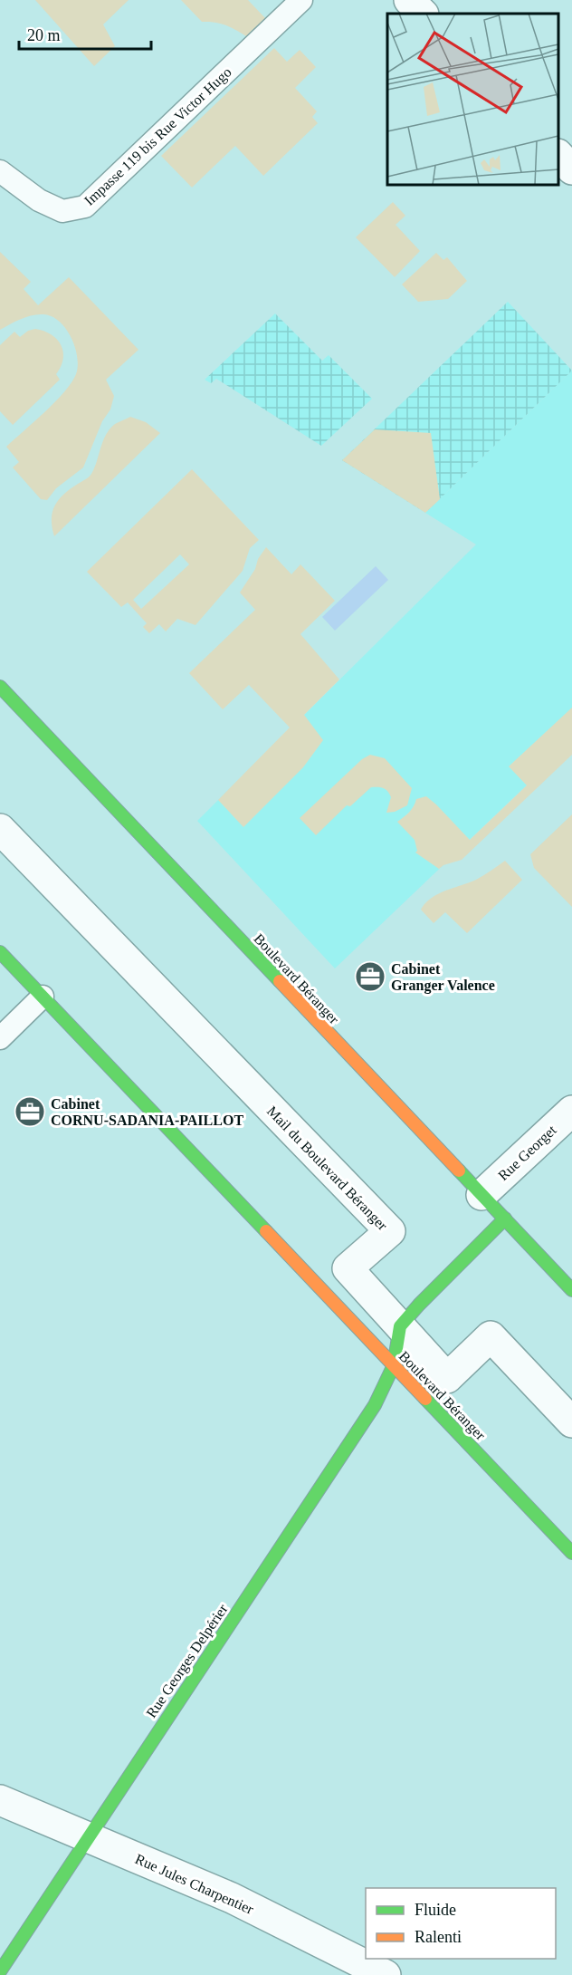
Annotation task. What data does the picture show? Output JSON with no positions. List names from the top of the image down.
{
  "streets": {
    "main road": ["Boulevard Béranger", "Rue Georges Delpérier"],
    "street": ["Rue Georget", "Mail du Boulevard Béranger", "Rue Jules Charpentier"],
    "lane": ["Impasse 119 bis Rue Victor Hugo"]
  },
  "crossings": [
    ["Boulevard Béranger", "Rue Georget"],
    ["Boulevard Béranger", "Rue Georges Delpérier"],
    ["Mail du Boulevard Béranger", "Rue Georges Delpérier"],
    ["Rue Georges Delpérier", "Rue Jules Charpentier"]
  ],
  "places": {
    "office": ["Cabinet Granger Valence", "Cabinet CORNU-SADANIA-PAILLOT"]
  },
  "legend": ["Fluide", "Ralenti"],
  "scale_bar": "20 m"
}
